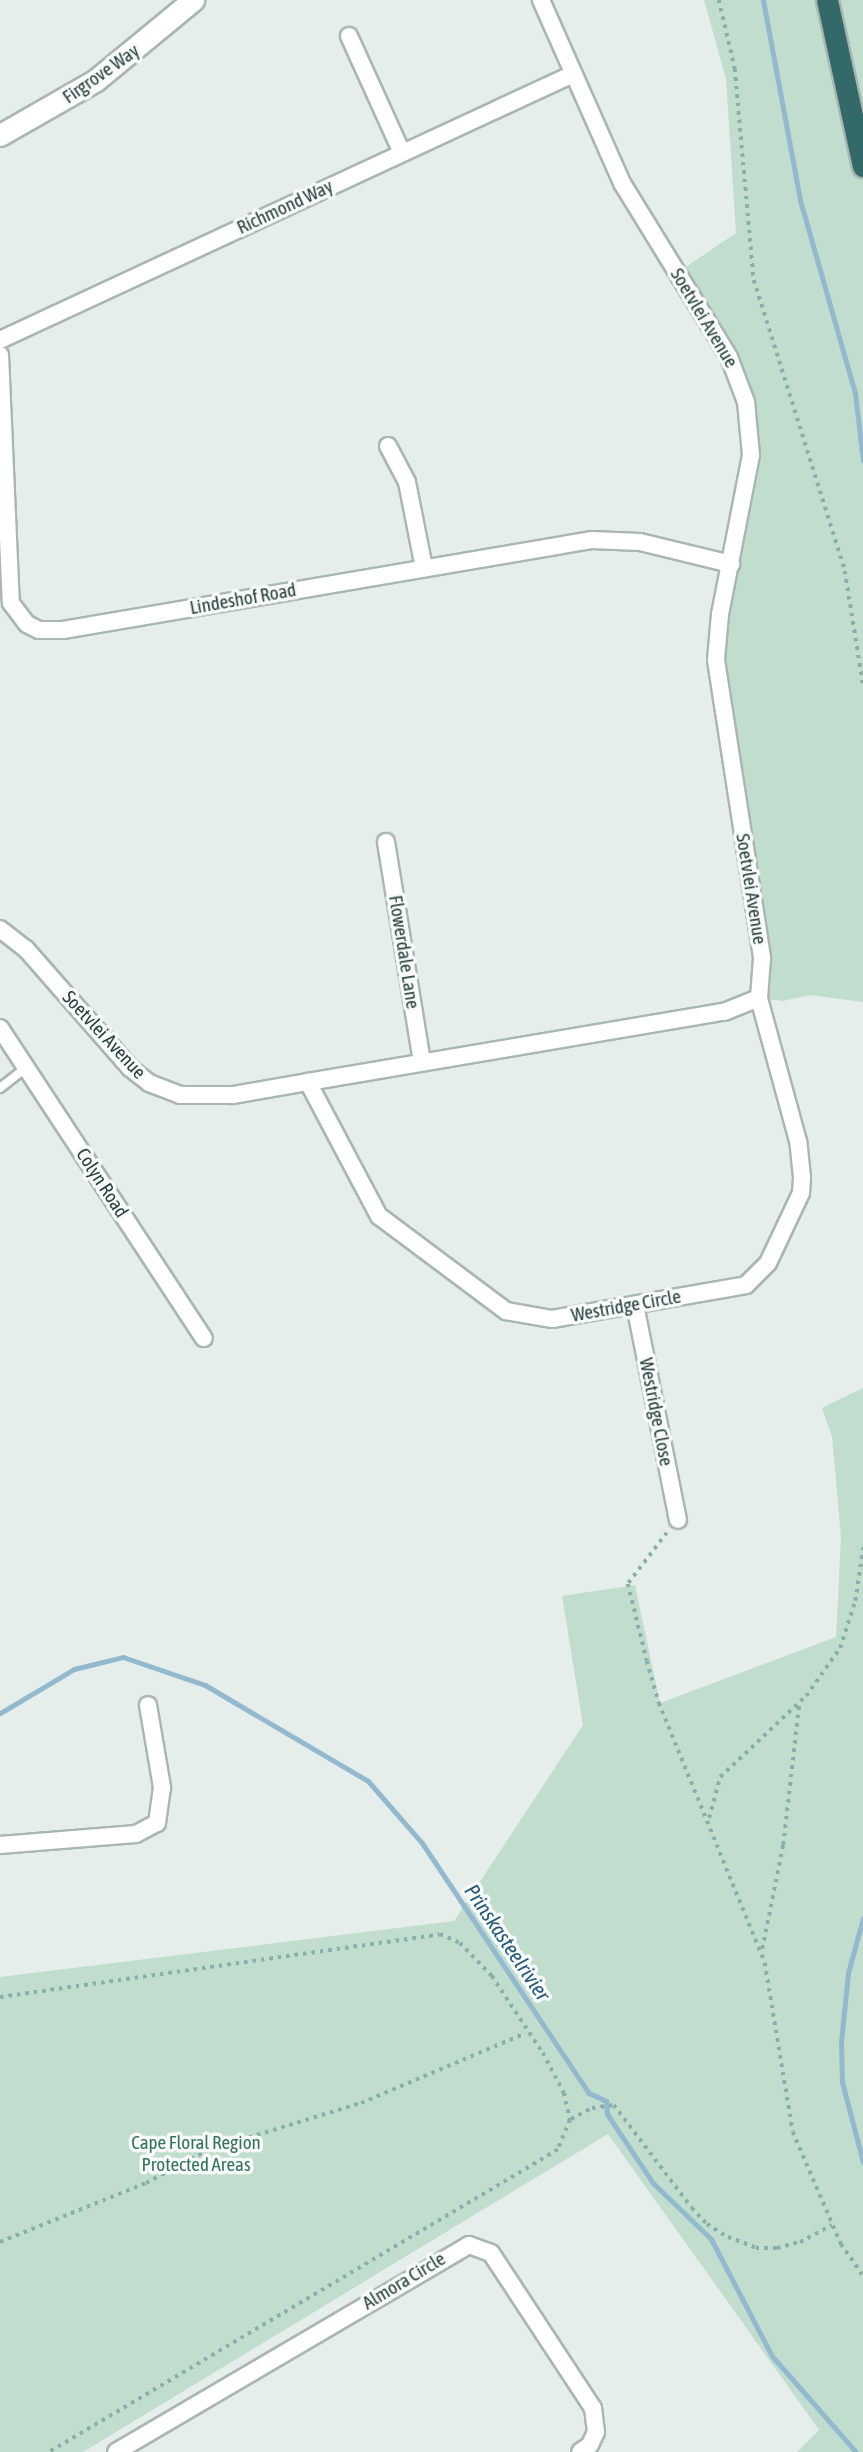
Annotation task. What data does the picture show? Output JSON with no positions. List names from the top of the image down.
{
  "streets": {
    "street": [
      "Firgrove Way",
      "Richmond Way",
      "Soetvlei Avenue",
      "Lindeshof Road",
      "Flowerdale Lane",
      "Colyn Road",
      "Westridge Circle",
      "Westridge Close",
      "Almora Circle"
    ]
  },
  "crossings": [
    ["Richmond Way", "Soetvlei Avenue"],
    ["Soetvlei Avenue", "Lindeshof Road"],
    ["Soetvlei Avenue", "Flowerdale Lane"],
    ["Soetvlei Avenue", "Westridge Circle"],
    ["Westridge Circle", "Westridge Close"]
  ],
  "water": ["Prinskasteelrivier"],
  "parks": ["Cape Floral Region Protected Areas"]
}
